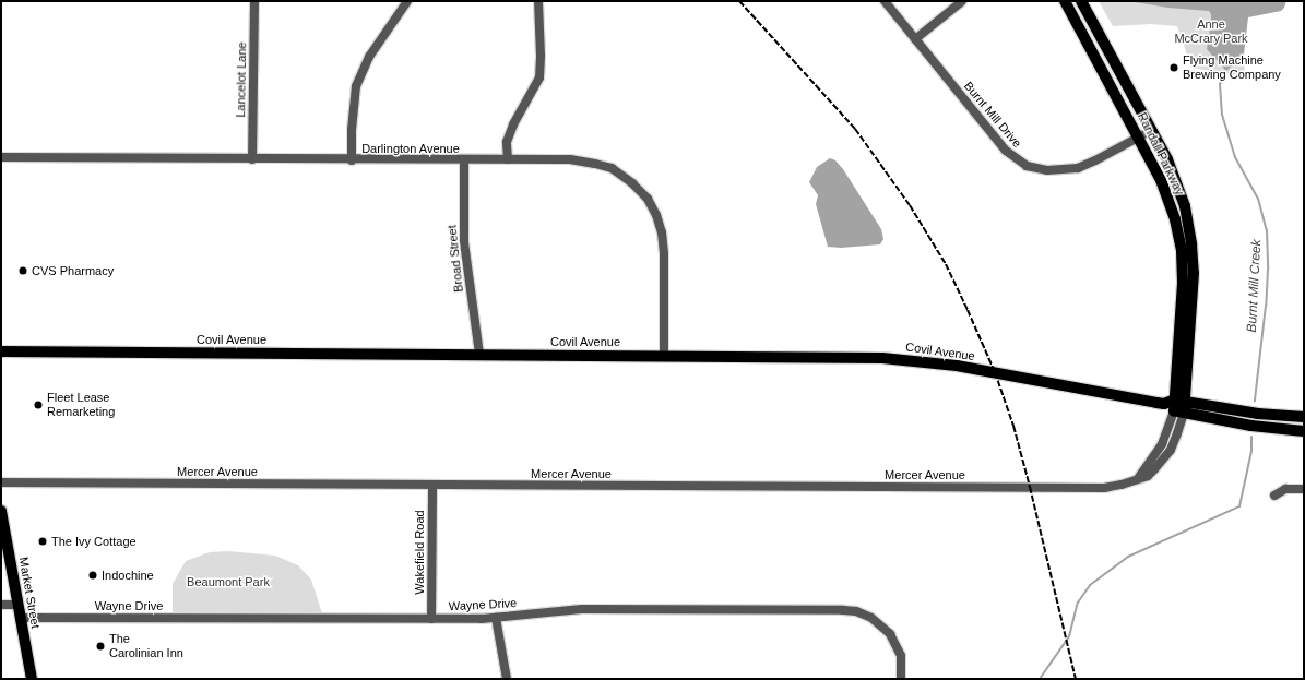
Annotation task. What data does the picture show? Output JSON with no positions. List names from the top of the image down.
{
  "streets": {
    "main road": ["Randall Parkway", "Covil Avenue", "Market Street"],
    "street": [
      "Lancelot Lane",
      "Burnt Mill Drive",
      "Darlington Avenue",
      "Broad Street",
      "Mercer Avenue",
      "Wakefield Road",
      "Wayne Drive"
    ]
  },
  "crossings": [
    ["Lancelot Lane", "Darlington Avenue"],
    ["Burnt Mill Drive", "Randall Parkway"],
    ["Darlington Avenue", "Broad Street"],
    ["Darlington Avenue", "Covil Avenue"],
    ["Randall Parkway", "Covil Avenue"],
    ["Randall Parkway", "Mercer Avenue"],
    ["Broad Street", "Covil Avenue"],
    ["Covil Avenue", "Mercer Avenue"],
    ["Mercer Avenue", "Wakefield Road"],
    ["Wakefield Road", "Wayne Drive"],
    ["Market Street", "Wayne Drive"]
  ],
  "water": ["Burnt Mill Creek"],
  "parks": ["Anne McCrary Park", "Beaumont Park"],
  "places": [
    "Flying Machine Brewing Company",
    "CVS Pharmacy",
    "Fleet Lease Remarketing",
    "The Ivy Cottage",
    "Indochine",
    "The Carolinian Inn"
  ]
}
